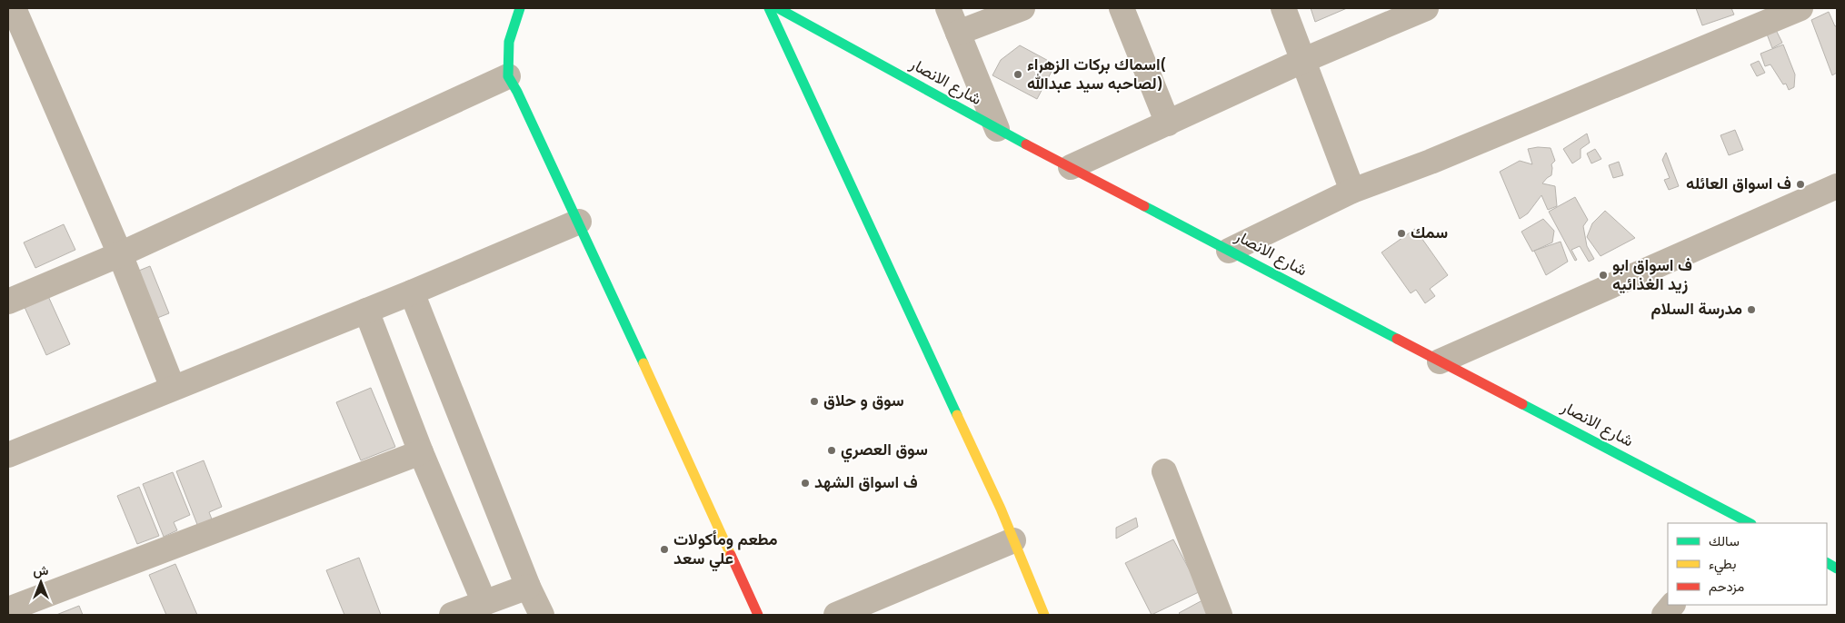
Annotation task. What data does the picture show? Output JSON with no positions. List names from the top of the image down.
{
  "streets": {
    "street": ["شارع الانصار"]
  },
  "places": [
    "اسماك بركات الزهراء( لصاحبه سيد عبدالله)",
    "ف اسواق العائله",
    "سمك",
    "ف اسواق ابو زيد الغذائيه",
    "مدرسة السلام",
    "سوق و حلاق",
    "سوق العصري",
    "ف اسواق الشهد",
    "مطعم ومأكولات علي سعد"
  ],
  "legend": ["سالك", "بطيء", "مزدحم"],
  "north": "top"
}
